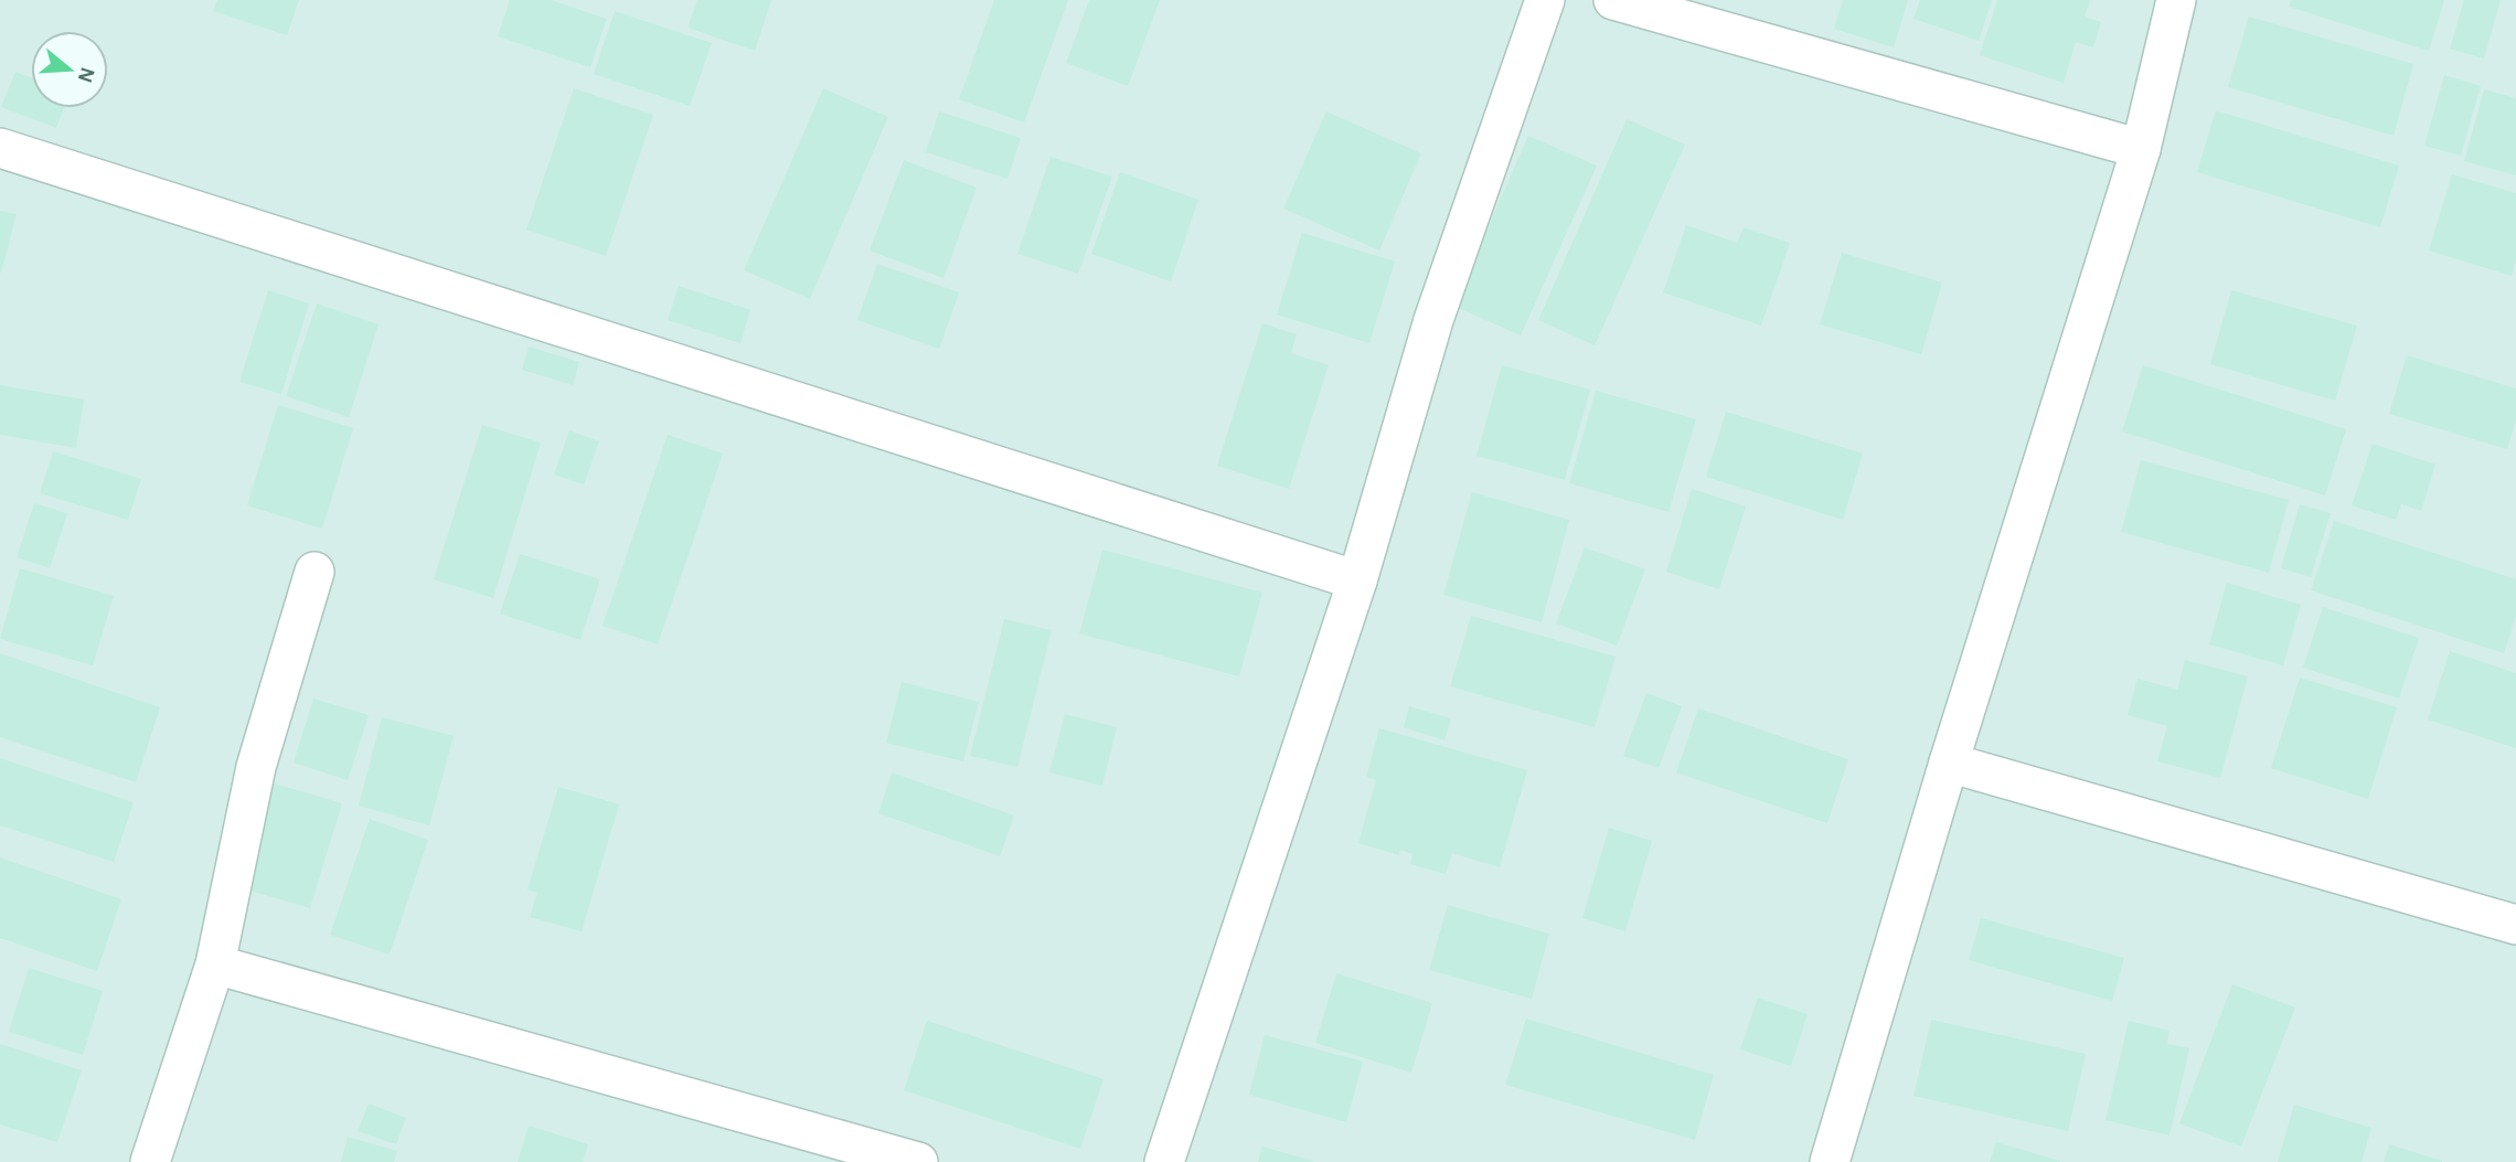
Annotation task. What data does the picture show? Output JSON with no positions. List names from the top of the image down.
{
  "north": "right"
}
